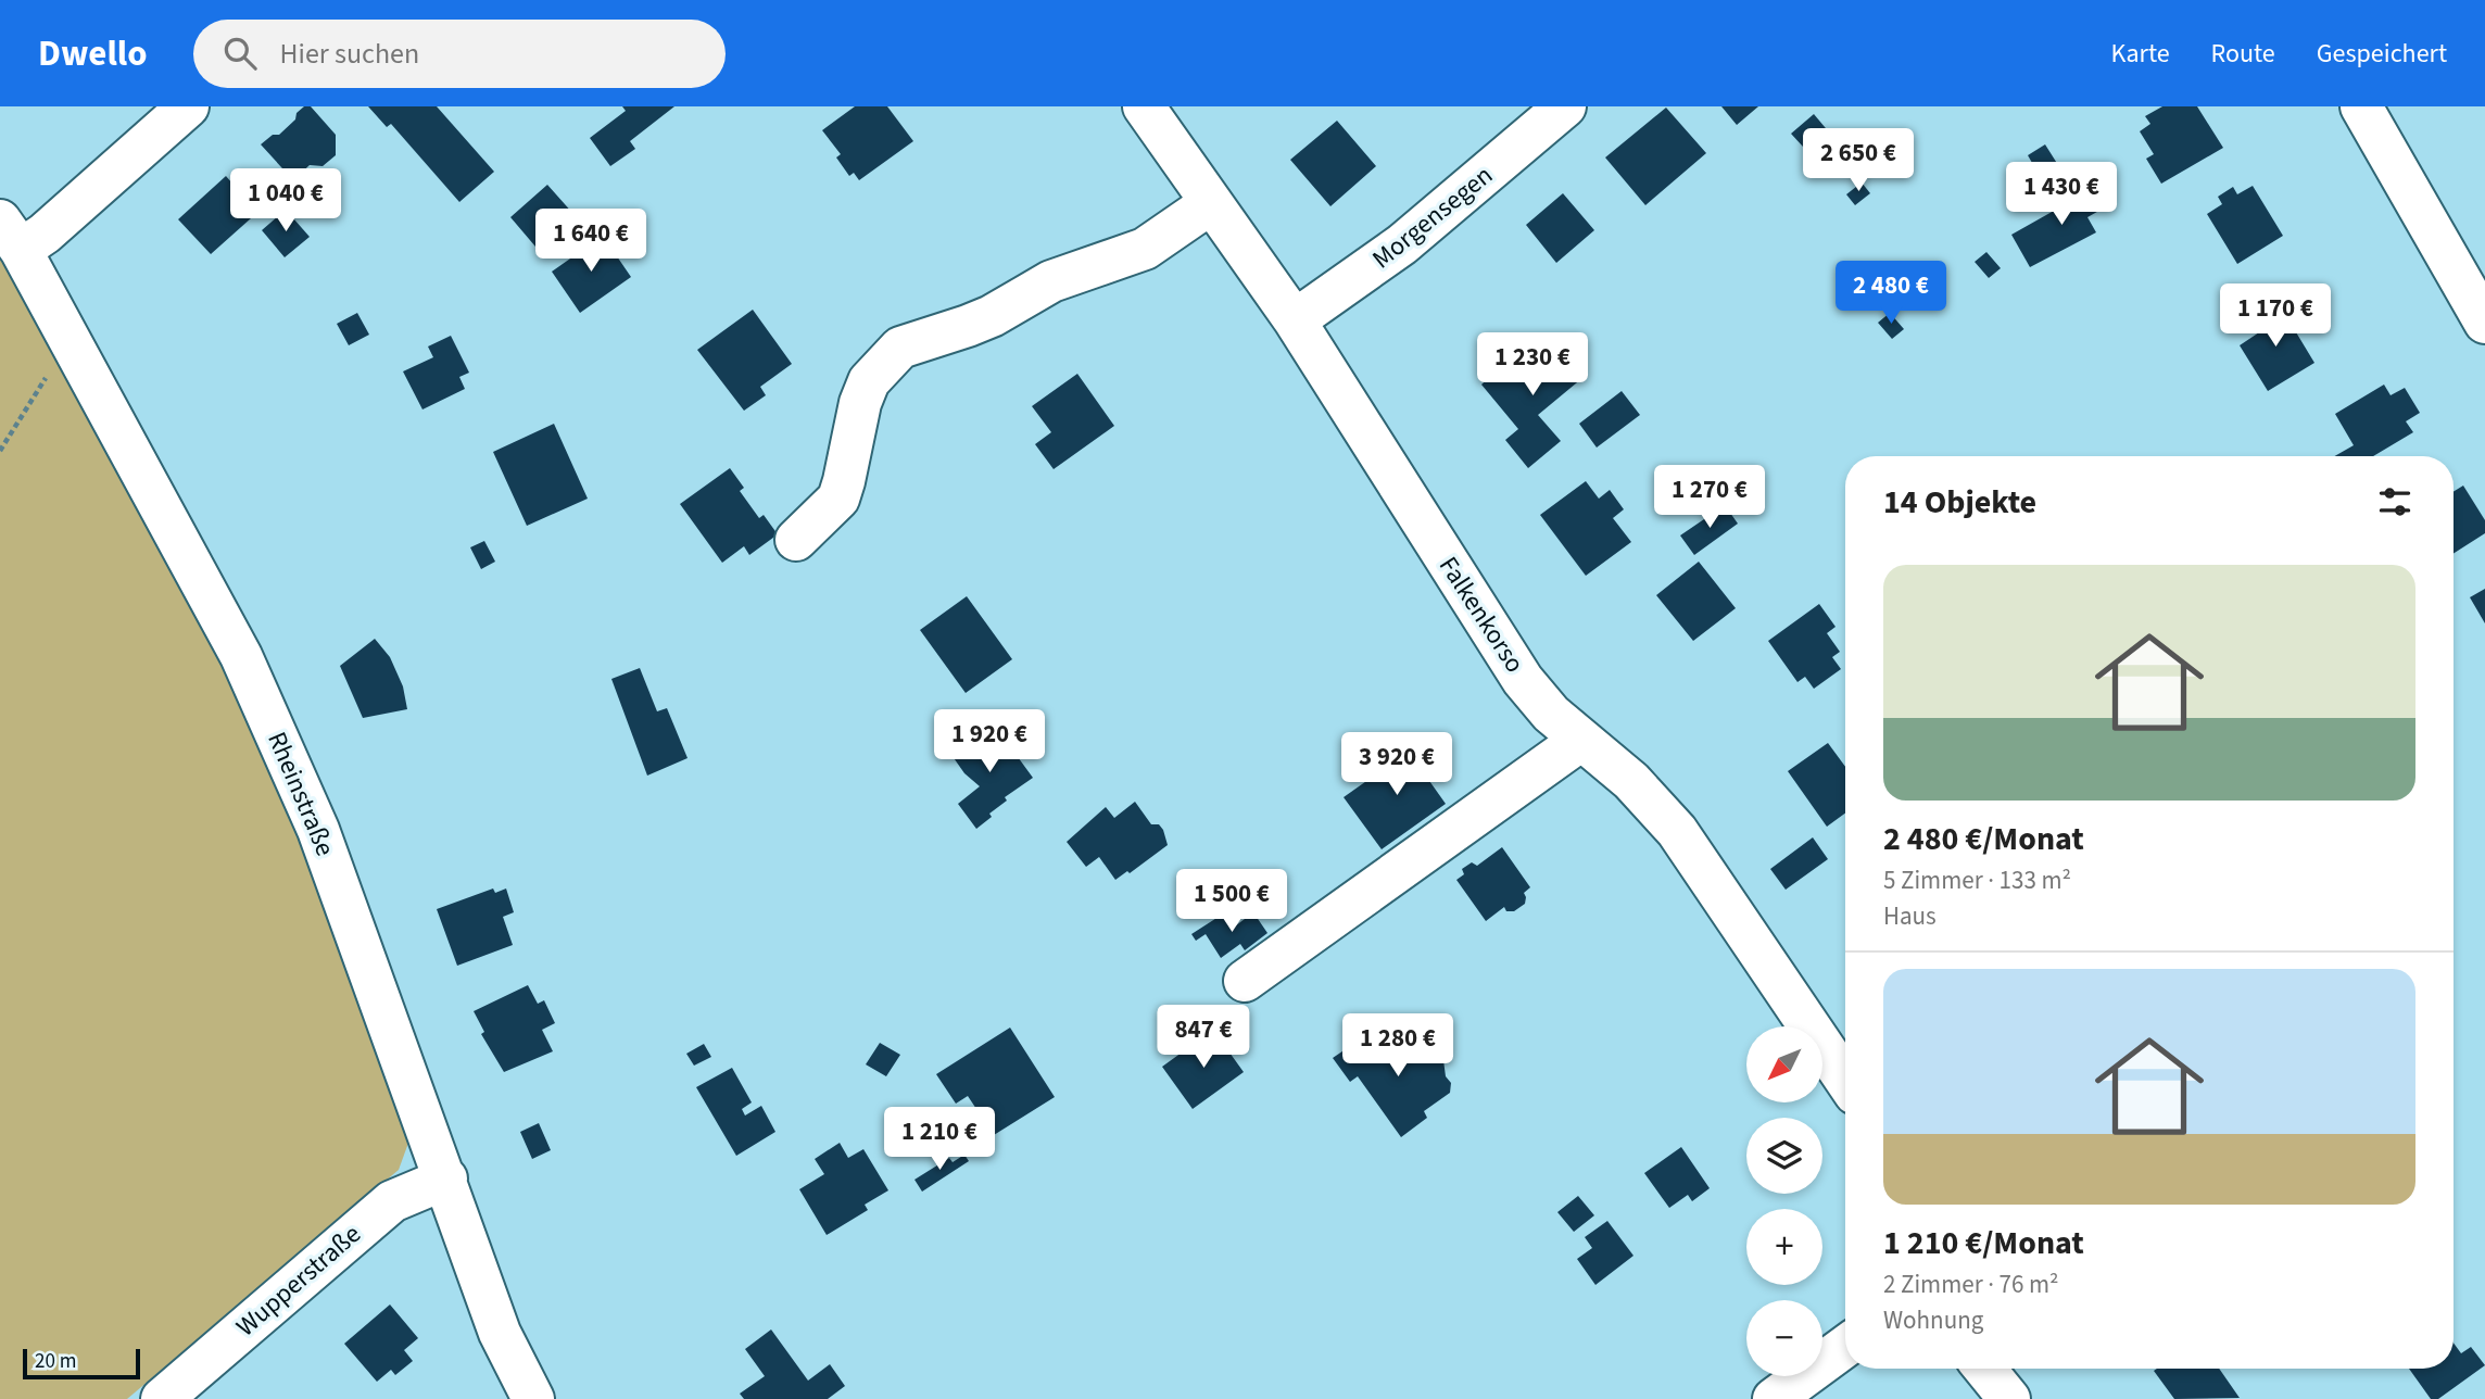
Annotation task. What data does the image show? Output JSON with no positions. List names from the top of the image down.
{
  "streets": {
    "street": [
      "Morgensegen",
      "Falkenkorso",
      "Rheinstraße",
      "Wupperstraße"
    ]
  },
  "crossings": [
    ["Morgensegen", "Falkenkorso"],
    ["Rheinstraße", "Wupperstraße"]
  ],
  "scale_bar": "20 m",
  "north": "bottom left",
  "page": {
    "header": "Dwello",
    "search": "Hier suchen",
    "nav": ["Karte", "Route", "Gespeichert"],
    "price": [
      "2 650 €",
      "1 430 €",
      "1 040 €",
      "1 640 €",
      "2 480 €",
      "1 170 €",
      "1 230 €",
      "1 270 €",
      "1 920 €",
      "3 920 €",
      "1 500 €",
      "847 €",
      "1 280 €",
      "1 210 €"
    ],
    "heading": "14 Objekte",
    "list": [
      {
        "name": "2 480 €/Monat",
        "note": "5 Zimmer · 133 m² · Haus"
      },
      {
        "name": "1 210 €/Monat",
        "note": "2 Zimmer · 76 m² · Wohnung"
      }
    ],
    "map_buttons": ["+", "−"],
    "scale": "20 m"
  }
}
